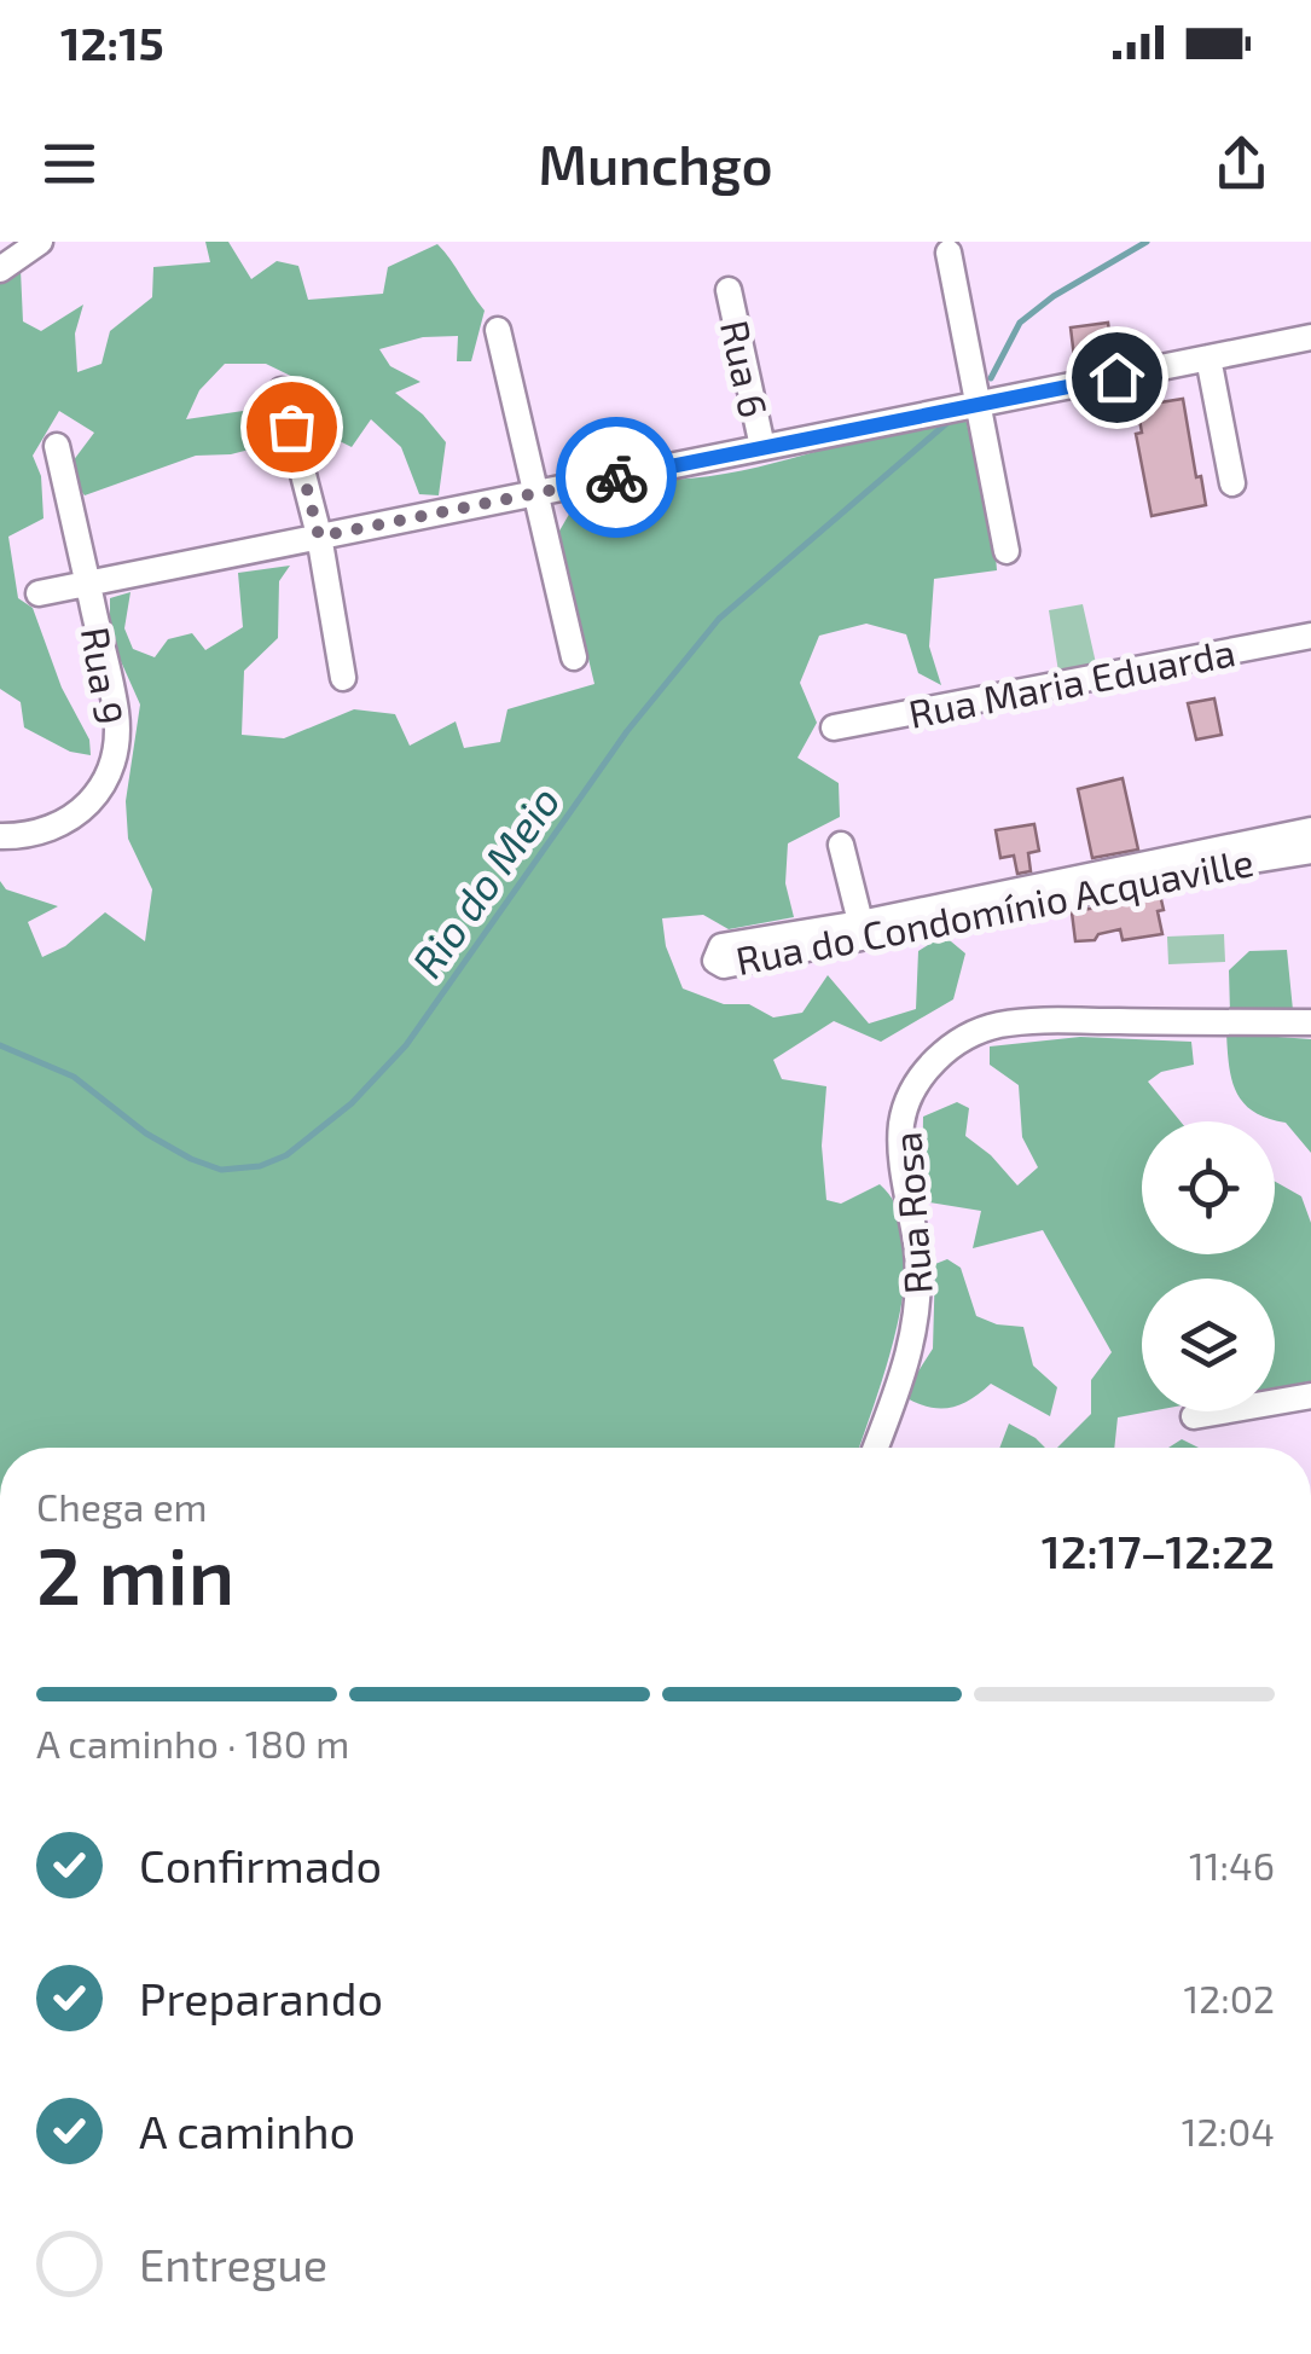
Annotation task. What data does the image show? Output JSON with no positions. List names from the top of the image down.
{
  "streets": {
    "street": [
      "Rua 6",
      "Rua 9",
      "Rua Maria Eduarda",
      "Rua do Condomínio Acquaville",
      "Rua Rosa"
    ]
  },
  "water": ["Rio do Meio"],
  "page": {
    "status": "12:15",
    "header": "Munchgo",
    "heading": ["2 min", "Chega em", "12:17–12:22"],
    "bar": "A caminho · 180 m",
    "list": [
      ["Confirmado", "11:46"],
      ["Preparando", "12:02"],
      ["A caminho", "12:04"],
      "Entregue"
    ]
  }
}
